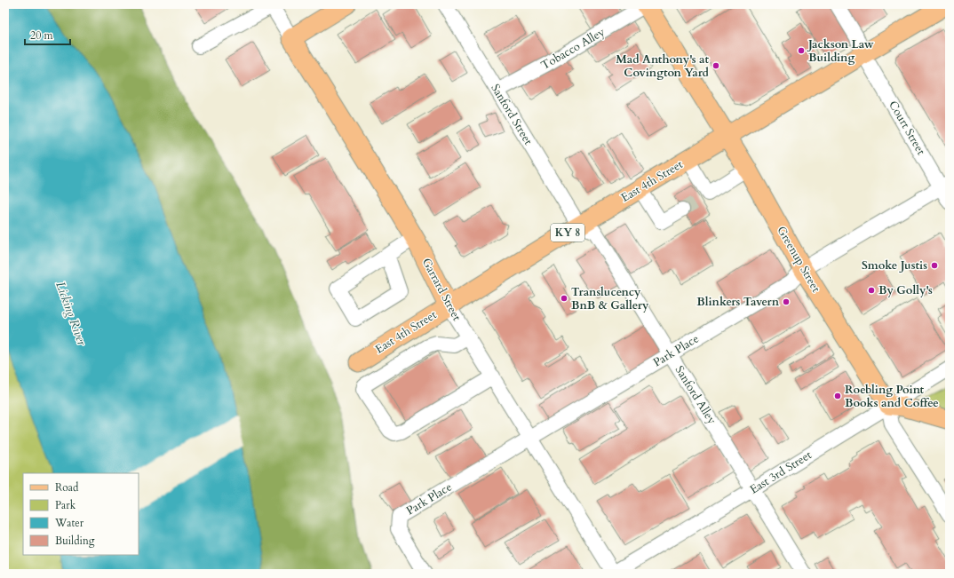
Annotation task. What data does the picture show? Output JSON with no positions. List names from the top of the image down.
{
  "streets": {
    "main road": [
      "East 4th Street",
      "KY 8",
      "Greenup Street",
      "Garrard Street"
    ],
    "street": [
      "Tobacco Alley",
      "Sanford Street",
      "Court Street",
      "Park Place",
      "Sanford Alley",
      "East 3rd Street"
    ]
  },
  "crossings": [
    ["Tobacco Alley", "Sanford Street"],
    ["Tobacco Alley", "Greenup Street"],
    ["Sanford Street", "East 4th Street"],
    ["Sanford Street", "Sanford Alley"],
    ["Court Street", "East 4th Street"],
    ["Court Street", "Park Place"],
    ["East 4th Street", "Greenup Street"],
    ["East 4th Street", "Garrard Street"],
    ["East 4th Street", "Sanford Alley"],
    ["Greenup Street", "Park Place"],
    ["Greenup Street", "East 3rd Street"],
    ["Garrard Street", "Park Place"],
    ["Garrard Street", "East 3rd Street"],
    ["Park Place", "Sanford Alley"],
    ["Sanford Alley", "East 3rd Street"]
  ],
  "water": ["Licking River"],
  "places": [
    "Jackson Law Building",
    "Mad Anthony's at Covington Yard",
    "Smoke Justis",
    "By Golly's",
    "Translucency BnB & Gallery",
    "Blinkers Tavern",
    "Roebling Point Books and Coffee"
  ],
  "legend": [
    "Road",
    "Park",
    "Water",
    "Building"
  ],
  "scale_bar": "20 m"
}
